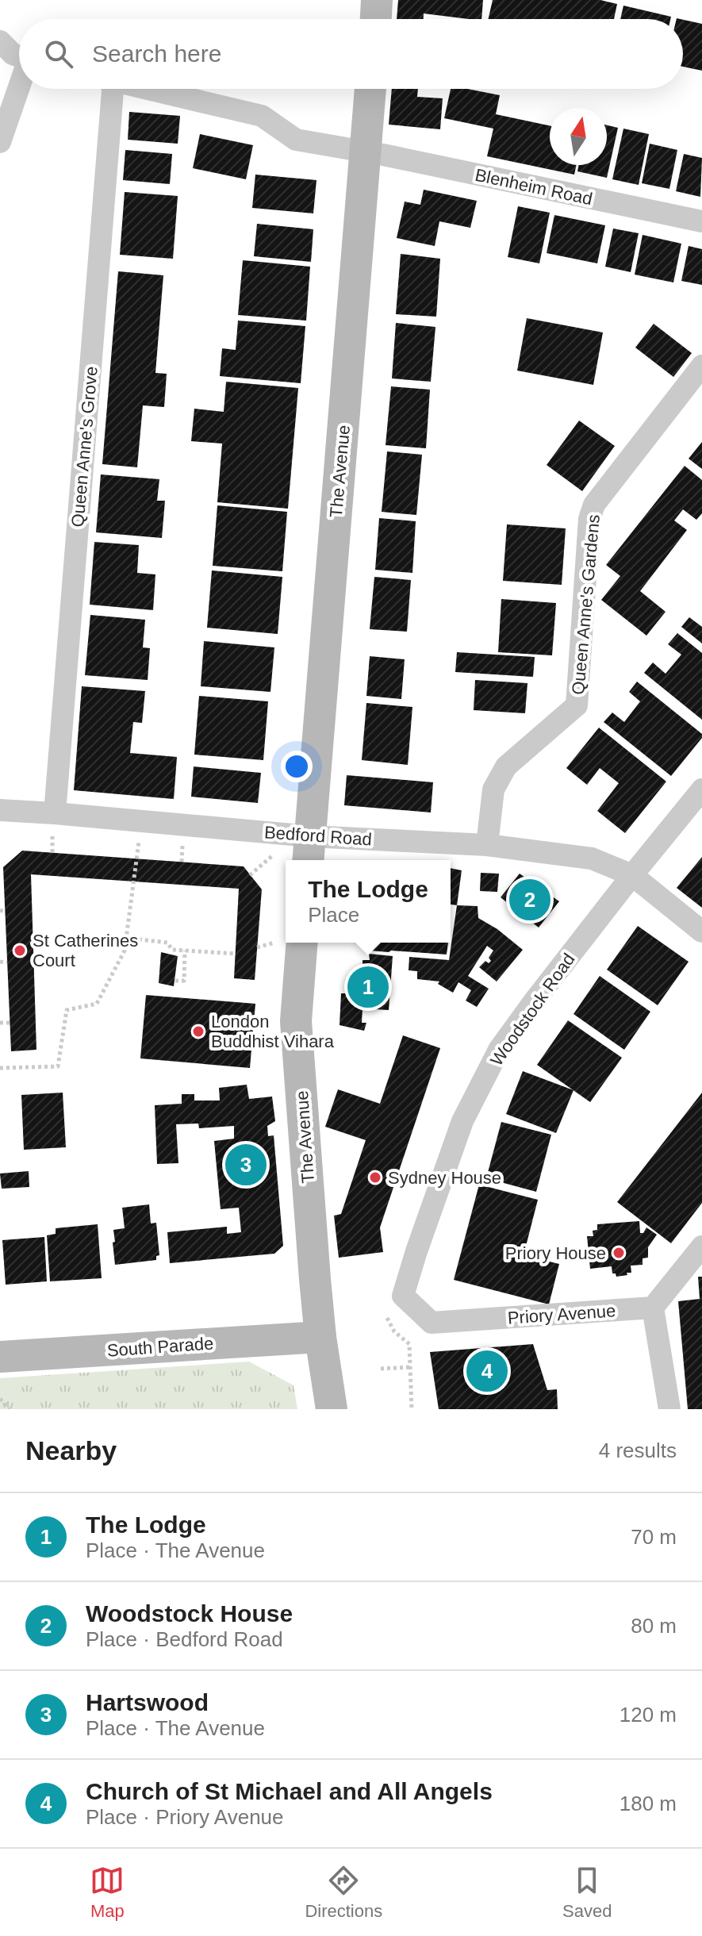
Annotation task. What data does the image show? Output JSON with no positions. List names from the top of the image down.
{
  "streets": {
    "main road": ["The Avenue", "South Parade"],
    "street": [
      "Blenheim Road",
      "Queen Anne's Grove",
      "Queen Anne's Gardens",
      "Bedford Road",
      "Woodstock Road",
      "Priory Avenue"
    ]
  },
  "crossings": [
    ["Blenheim Road", "The Avenue"],
    ["Queen Anne's Grove", "Bedford Road"],
    ["The Avenue", "Bedford Road"],
    ["The Avenue", "South Parade"],
    ["Queen Anne's Gardens", "Bedford Road"],
    ["Bedford Road", "Woodstock Road"],
    ["Woodstock Road", "Priory Avenue"]
  ],
  "places": [
    "St Catherines Court",
    "London Buddhist Vihara",
    "Sydney House",
    "Priory House"
  ],
  "north": "top",
  "page": {
    "search": "Search here",
    "popup": ["The Lodge", "Place"],
    "pins": [
      "2",
      "1",
      "3",
      "4"
    ],
    "heading": ["Nearby", "4 results"],
    "list": [
      {
        "mark": "1",
        "name": "The Lodge",
        "note": "Place · The Avenue",
        "value": "70 m"
      },
      {
        "mark": "2",
        "name": "Woodstock House",
        "note": "Place · Bedford Road",
        "value": "80 m"
      },
      {
        "mark": "3",
        "name": "Hartswood",
        "note": "Place · The Avenue",
        "value": "120 m"
      },
      {
        "mark": "4",
        "name": "Church of St Michael and All Angels",
        "note": "Place · Priory Avenue",
        "value": "180 m"
      }
    ],
    "nav": ["Map", "Directions", "Saved"]
  }
}
